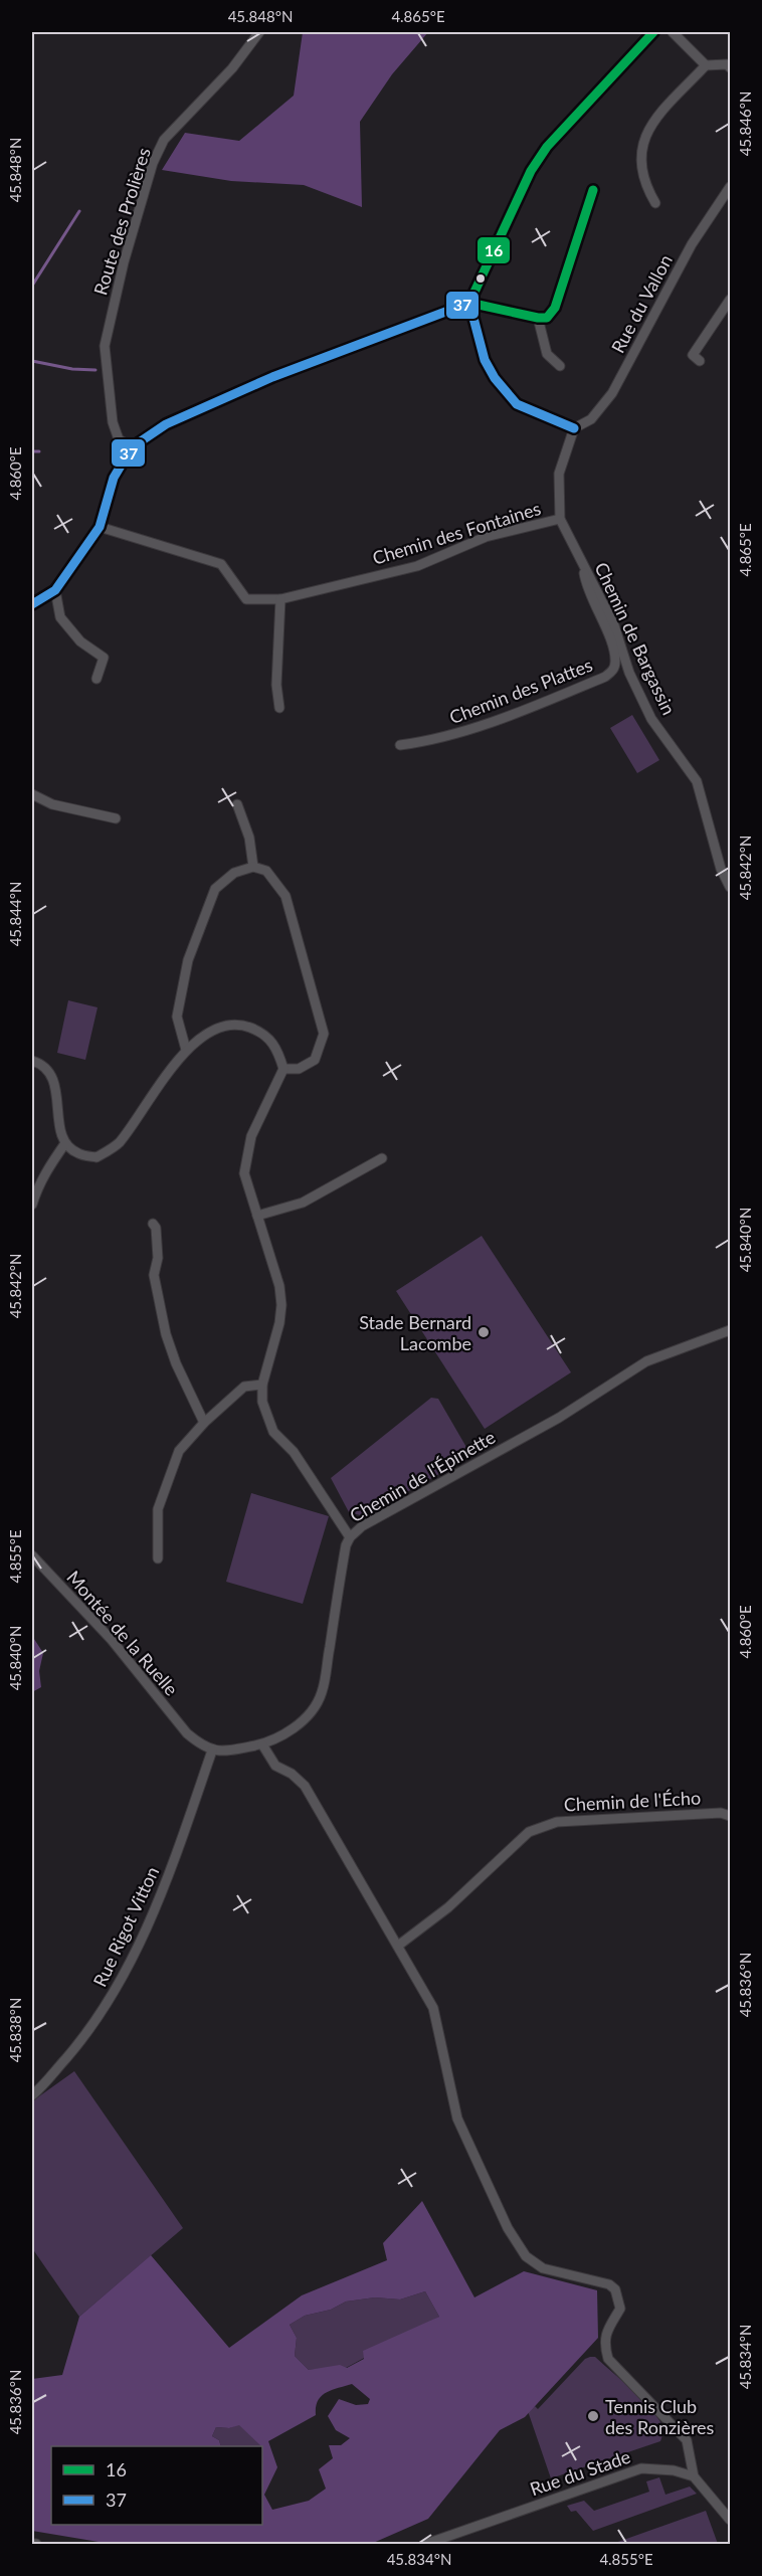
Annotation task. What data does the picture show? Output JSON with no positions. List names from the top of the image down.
{
  "streets": {
    "street": [
      "Route des Prolières",
      "Rue du Vallon",
      "Chemin des Fontaines",
      "Chemin de Bargassin",
      "Chemin des Plattes",
      "Chemin de l'Épinette",
      "Montée de la Ruelle",
      "Chemin de l'Écho",
      "Rue Rigot Vitton",
      "Rue du Stade"
    ]
  },
  "crossings": [
    ["Rue du Vallon", "Chemin de Bargassin"],
    ["Chemin des Fontaines", "Chemin de Bargassin"],
    ["Chemin de Bargassin", "Chemin des Plattes"],
    ["Chemin de l'Épinette", "Montée de la Ruelle"],
    ["Chemin de l'Épinette", "Rue Rigot Vitton"],
    ["Montée de la Ruelle", "Rue Rigot Vitton"]
  ],
  "places": ["Stade Bernard Lacombe", "Tennis Club des Ronzières"],
  "lines": ["transit line 16", "transit line 37"],
  "legend": ["16", "37"],
  "coordinates": [
    "45.848°N",
    "4.865°E",
    "45.846°N",
    "4.860°E",
    "45.842°N",
    "45.844°N",
    "45.840°N",
    "4.855°E",
    "45.836°N",
    "45.838°N",
    "45.834°N"
  ]
}
